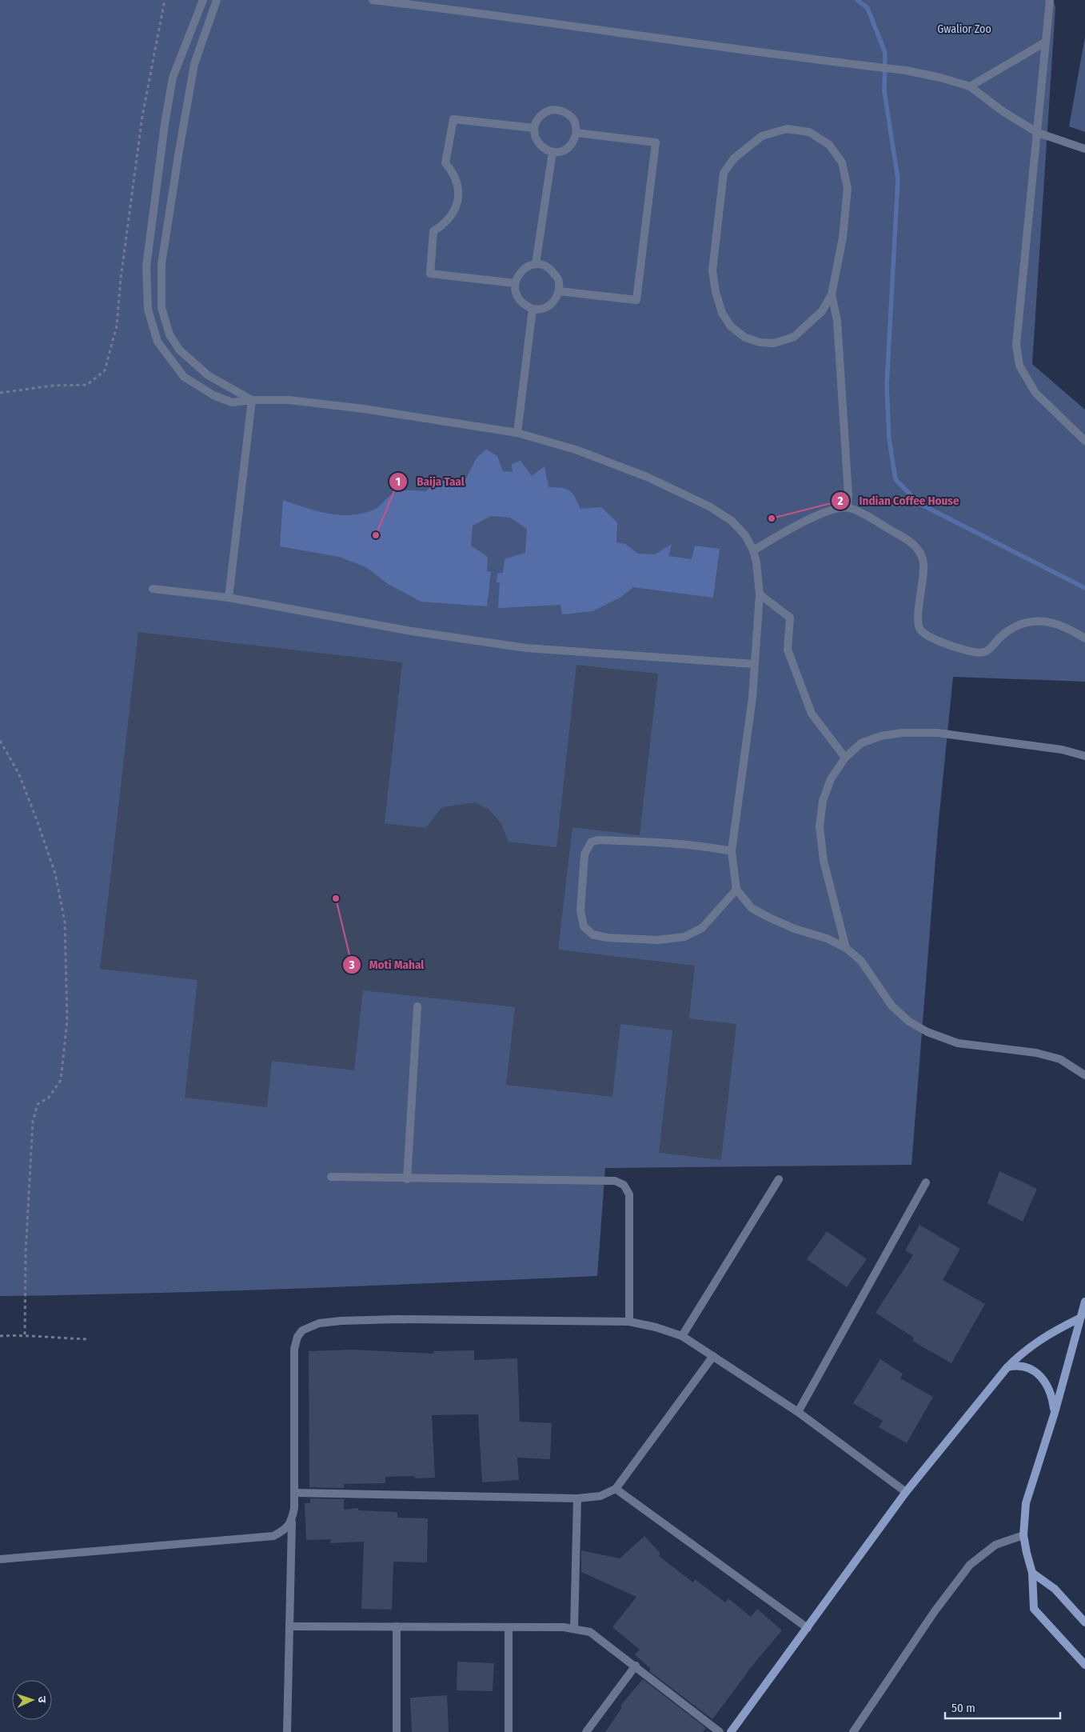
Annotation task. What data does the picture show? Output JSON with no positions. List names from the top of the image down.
{
  "parks": ["Gwalior Zoo"],
  "places": ["Indian Coffee House", "Baija Taal", "Moti Mahal"],
  "scale_bar": "50 m",
  "north": "right"
}
